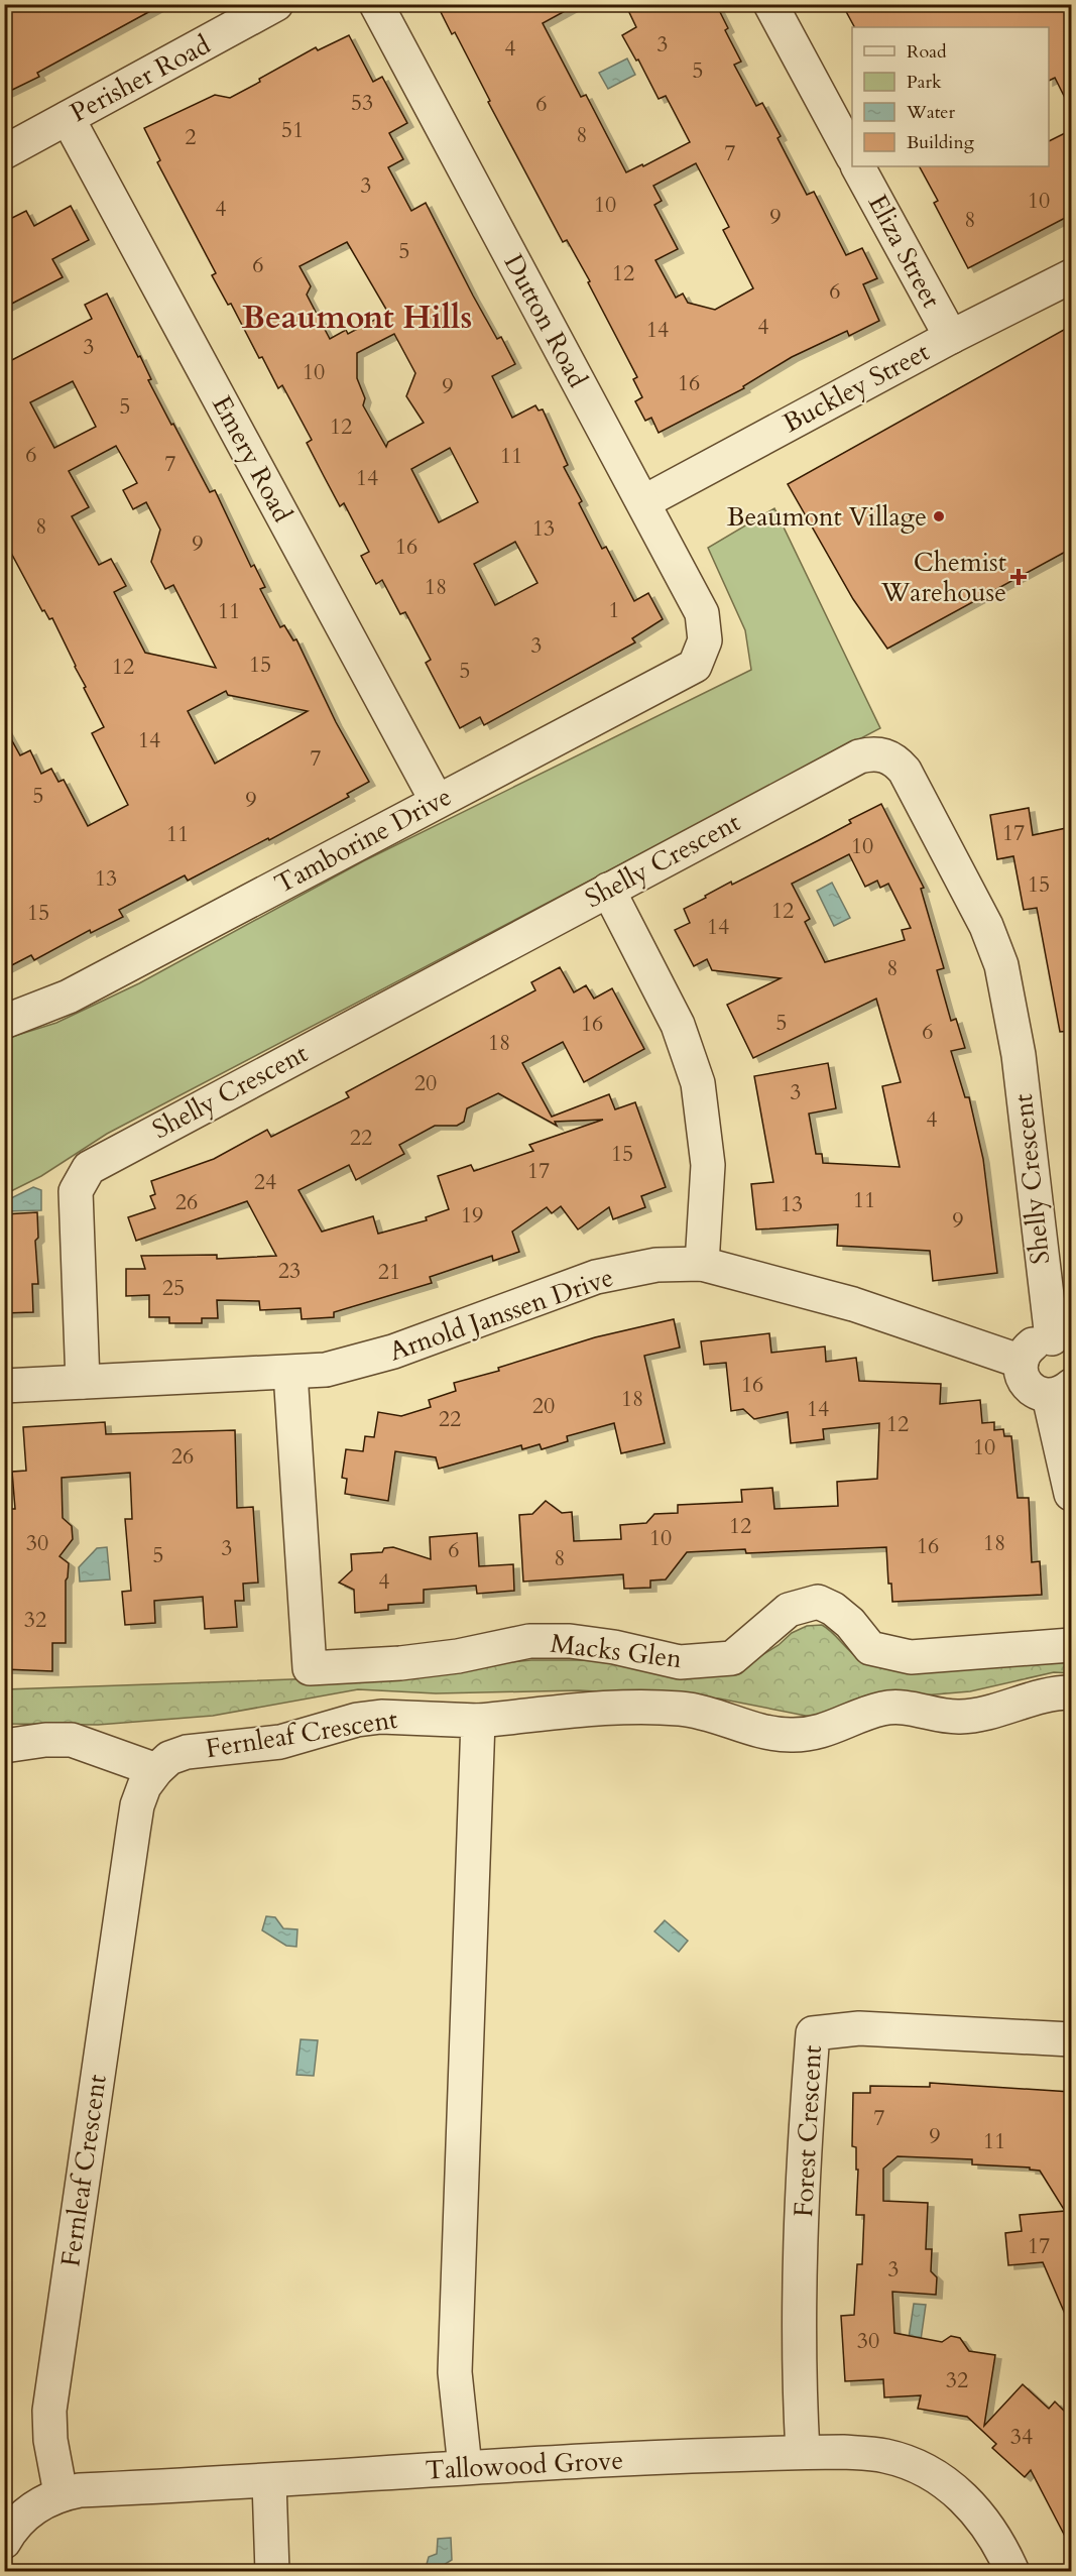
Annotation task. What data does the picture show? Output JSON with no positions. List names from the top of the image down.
{
  "streets": {
    "street": [
      "Perisher Road",
      "Eliza Street",
      "Dutton Road",
      "Buckley Street",
      "Emery Road",
      "Tamborine Drive",
      "Shelly Crescent",
      "Arnold Janssen Drive",
      "Macks Glen",
      "Fernleaf Crescent",
      "Forest Crescent",
      "Tallowood Grove"
    ]
  },
  "crossings": [
    ["Perisher Road", "Emery Road"],
    ["Eliza Street", "Buckley Street"],
    ["Dutton Road", "Buckley Street"],
    ["Dutton Road", "Tamborine Drive"],
    ["Emery Road", "Tamborine Drive"],
    ["Shelly Crescent", "Arnold Janssen Drive"],
    ["Arnold Janssen Drive", "Macks Glen"],
    ["Fernleaf Crescent", "Tallowood Grove"],
    ["Forest Crescent", "Tallowood Grove"]
  ],
  "districts": ["Beaumont Hills"],
  "places": {
    "other": ["Beaumont Village"],
    "health": ["Chemist Warehouse"]
  },
  "house_numbers": [
    "3",
    "4",
    "5",
    "53",
    "6",
    "51",
    "8",
    "2",
    "7",
    "3",
    "10",
    "10",
    "4",
    "9",
    "8",
    "5",
    "6",
    "12",
    "6",
    "4",
    "14",
    "3",
    "10",
    "16",
    "9",
    "5",
    "12",
    "6",
    "11",
    "7",
    "14",
    "8",
    "13",
    "9",
    "16",
    "18",
    "1",
    "11",
    "3",
    "15",
    "12",
    "5",
    "14",
    "7",
    "5",
    "9",
    "17",
    "11",
    "10",
    "13",
    "15",
    "12",
    "15",
    "14",
    "8",
    "5",
    "16",
    "6",
    "18",
    "20",
    "3",
    "4",
    "22",
    "15",
    "17",
    "24",
    "11",
    "26",
    "13",
    "19",
    "9",
    "23",
    "21",
    "25",
    "16",
    "18",
    "20",
    "14",
    "22",
    "12",
    "10",
    "26",
    "12",
    "10",
    "30",
    "18",
    "16",
    "3",
    "6",
    "5",
    "8",
    "4",
    "32",
    "7",
    "9",
    "11",
    "17",
    "3",
    "30",
    "32",
    "34"
  ],
  "legend": [
    "Road",
    "Park",
    "Water",
    "Building"
  ]
}
